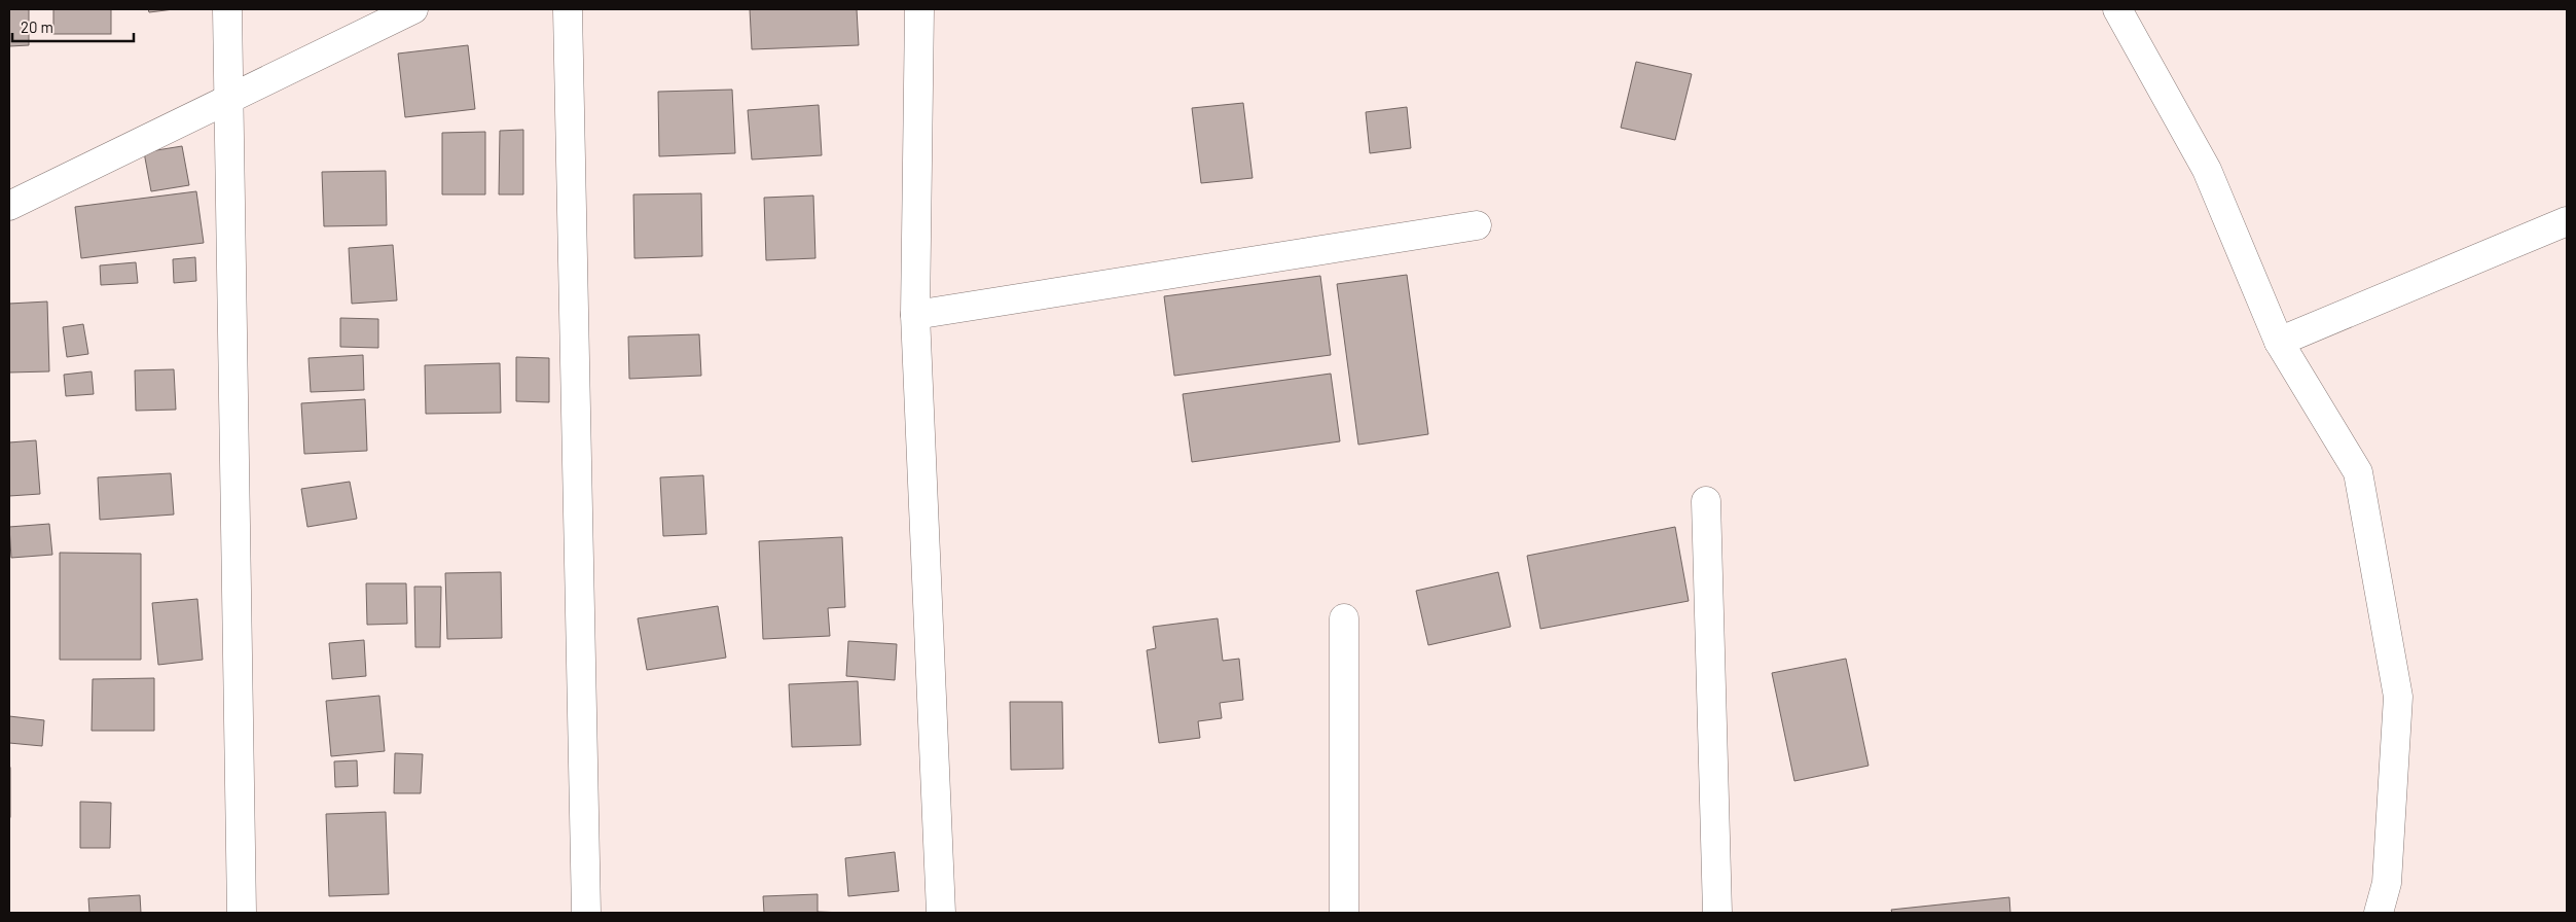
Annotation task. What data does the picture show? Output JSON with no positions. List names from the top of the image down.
{
  "scale_bar": "20 m"
}
